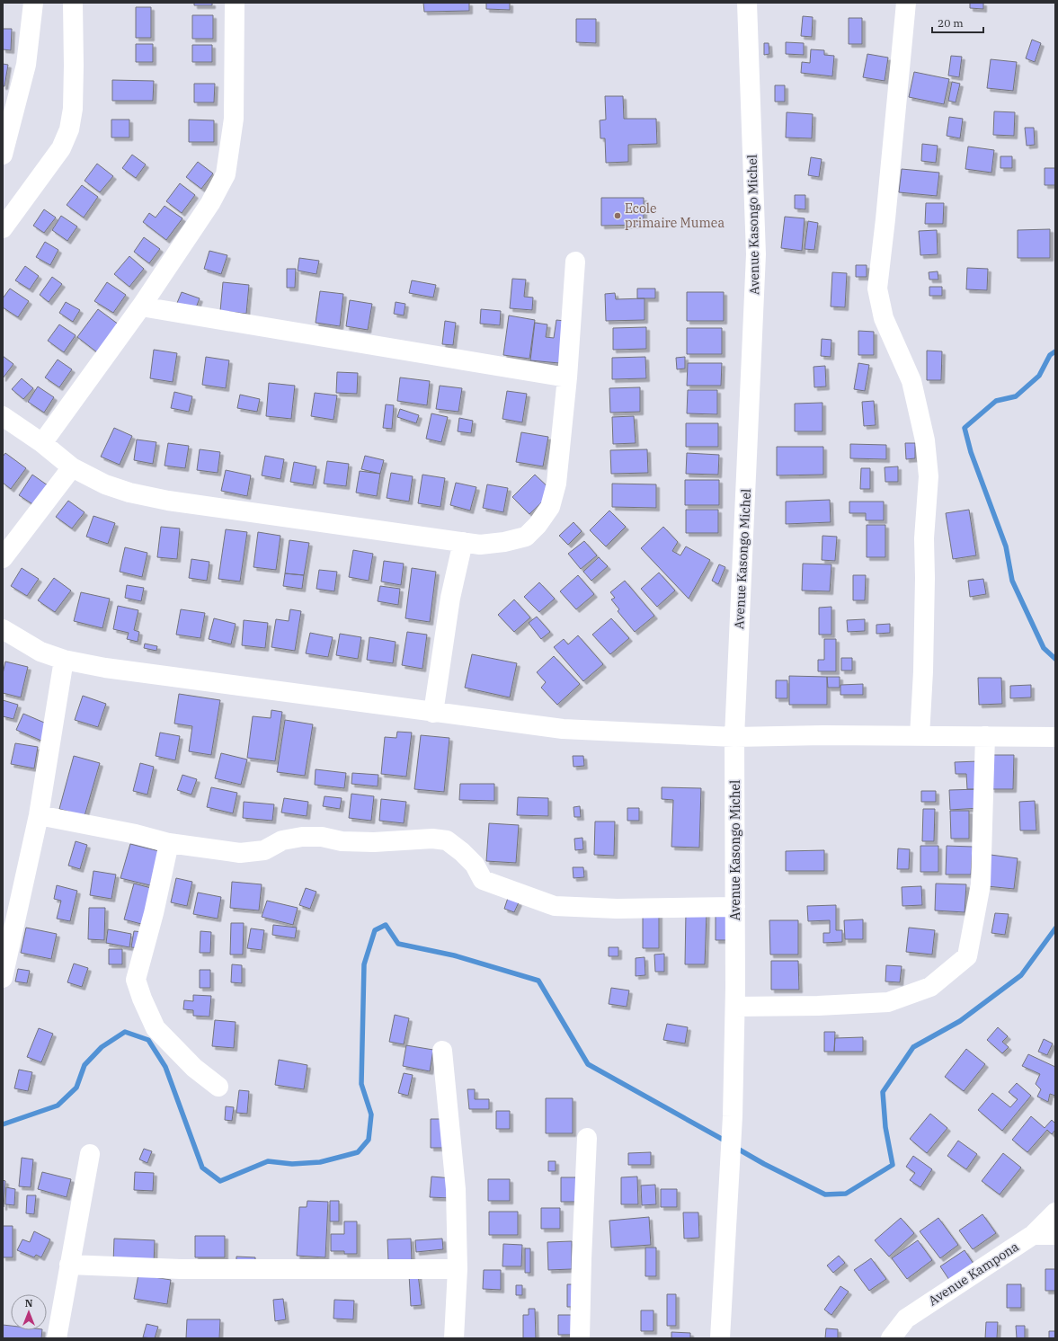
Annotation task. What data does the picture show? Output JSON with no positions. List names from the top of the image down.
{
  "streets": {
    "street": ["Avenue Kasongo Michel", "Avenue Kampona"]
  },
  "places": ["Ecole primaire Mumea"],
  "scale_bar": "20 m",
  "north": "top"
}
